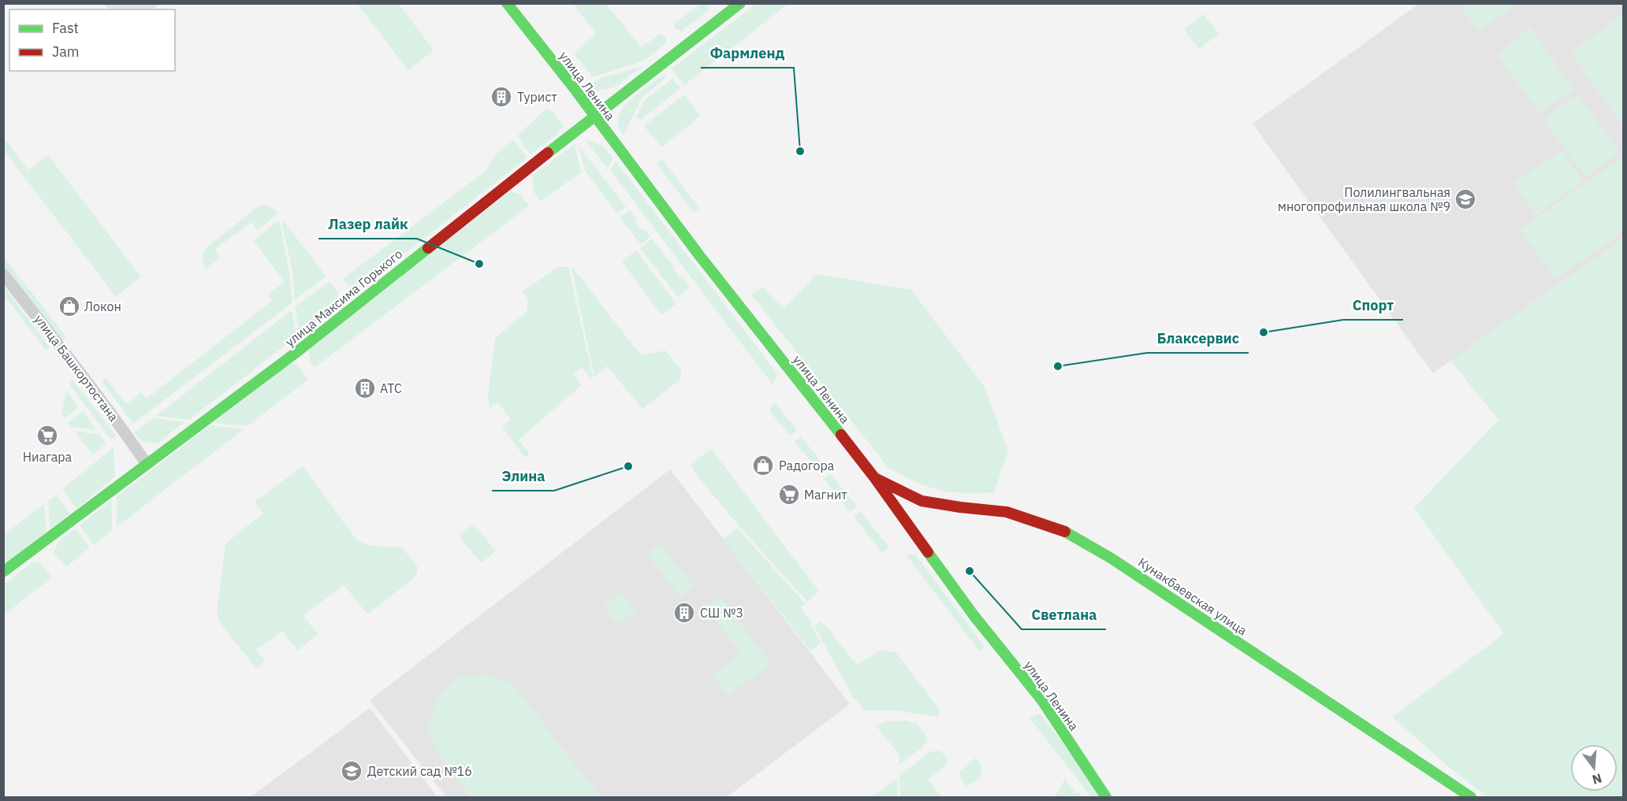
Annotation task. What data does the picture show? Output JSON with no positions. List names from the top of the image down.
{
  "streets": {
    "main road": ["улица Ленина", "улица Максима Горького", "Кунакбаевская улица"],
    "street": ["улица Башкортостана"]
  },
  "crossings": [
    ["улица Ленина", "улица Максима Горького"],
    ["улица Ленина", "Кунакбаевская улица"],
    ["улица Максима Горького", "улица Башкортостана"]
  ],
  "places": {
    "building": ["Турист", "АТС", "СШ №3"],
    "other": [
      "Фармленд",
      "Лазер лайк",
      "Спорт",
      "Блаксервис",
      "Элина",
      "Светлана"
    ],
    "school or university": ["Полилингвальная многопрофильная школа №9", "Детский сад №16"],
    "shop": ["Локон", "Радогора"],
    "supermarket": ["Ниагара", "Магнит"]
  },
  "legend": ["Fast", "Jam"],
  "north": "bottom"
}
